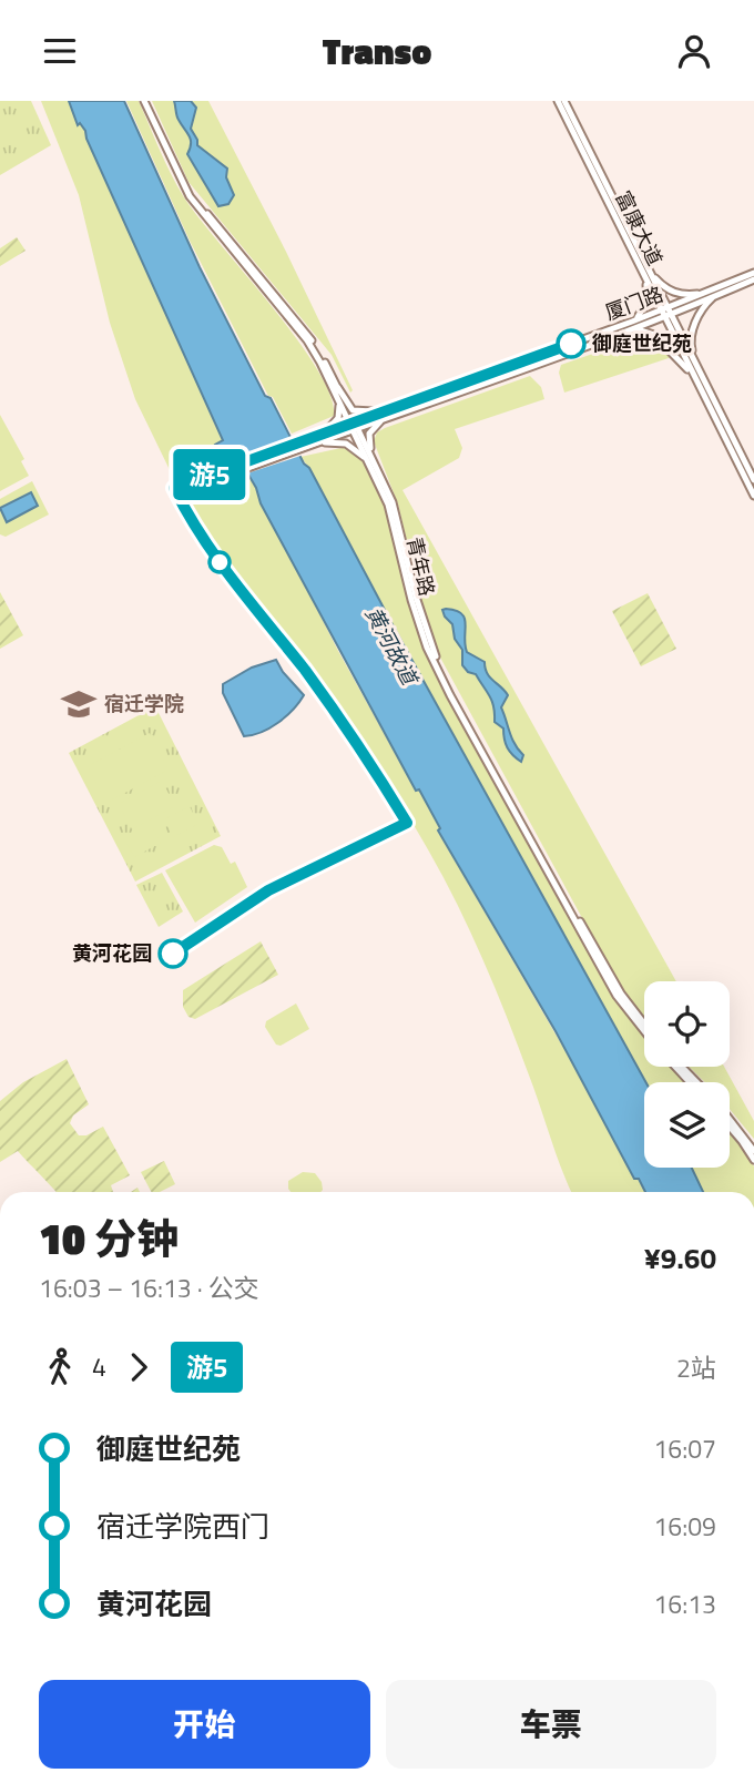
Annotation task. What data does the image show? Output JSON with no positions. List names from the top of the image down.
{
  "streets": {
    "street": ["富康大道", "厦门路", "青年路"]
  },
  "crossings": [
    ["富康大道", "厦门路"],
    ["厦门路", "青年路"]
  ],
  "water": ["黄河故道"],
  "places": {
    "other": ["御庭世纪苑", "黄河花园"],
    "school or university": ["宿迁学院"]
  },
  "lines": ["bus line 游5"],
  "page": {
    "header": "Transo",
    "on_map": "游5",
    "heading": ["10 分钟", "16:03 – 16:13 · 公交", "¥9.60"],
    "legs": ["4", "游5", "2站"],
    "list": [
      {
        "name": "御庭世纪苑",
        "value": "16:07"
      },
      {
        "name": "宿迁学院西门",
        "value": "16:09"
      },
      {
        "name": "黄河花园",
        "value": "16:13"
      }
    ],
    "buttons": ["开始", "车票"]
  }
}
